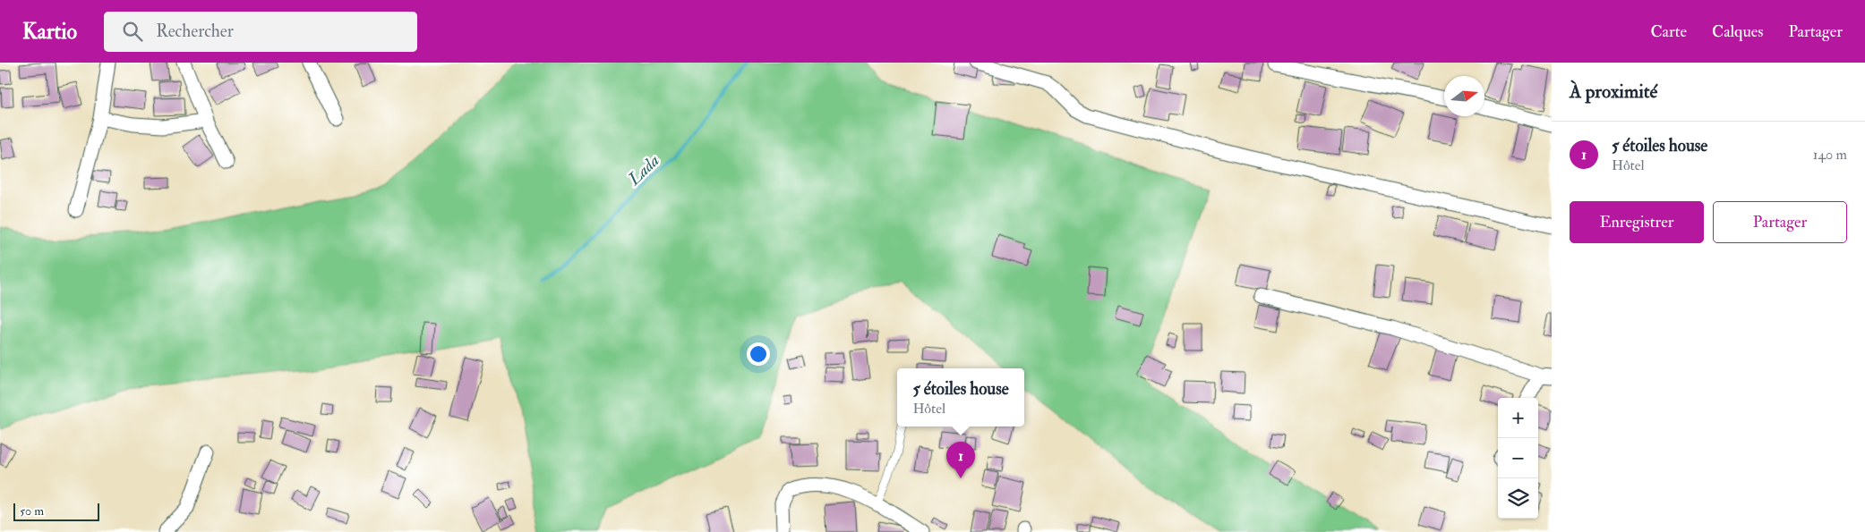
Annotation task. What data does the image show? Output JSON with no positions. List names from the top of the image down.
{
  "water": ["Lada"],
  "scale_bar": "50 m",
  "north": "right",
  "page": {
    "header": "Kartio",
    "search": "Rechercher",
    "nav": ["Carte", "Calques", "Partager"],
    "heading": "À proximité",
    "list": [
      {
        "mark": "1",
        "name": "5 étoiles house",
        "note": "Hôtel",
        "value": "140 m"
      }
    ],
    "buttons": ["Enregistrer", "Partager"],
    "popup": ["5 étoiles house", "Hôtel"],
    "map_buttons": ["+", "−"],
    "pins": "1",
    "scale": "50 m"
  }
}
